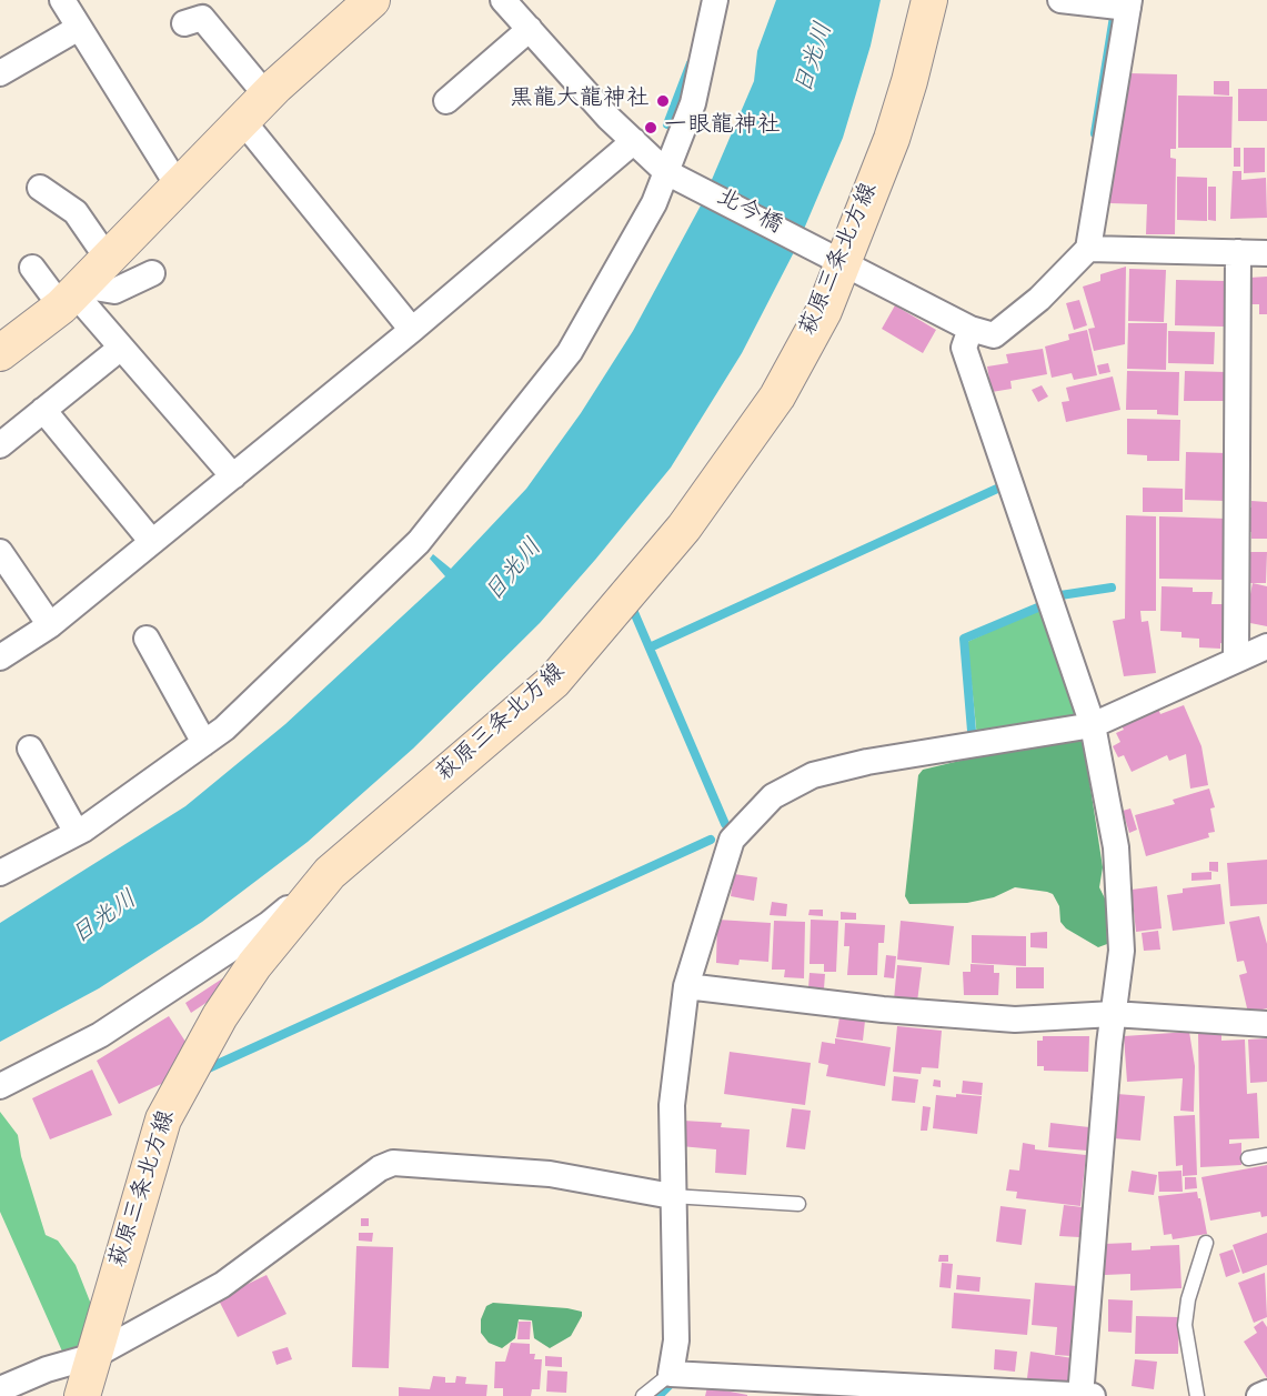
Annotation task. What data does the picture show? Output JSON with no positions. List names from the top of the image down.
{
  "streets": {
    "main road": ["萩原三条北方線"],
    "street": ["北今橋"]
  },
  "crossings": [
    ["北今橋", "萩原三条北方線"]
  ],
  "water": ["日光川"],
  "places": ["黒龍大龍神社", "一眼龍神社"]
}
